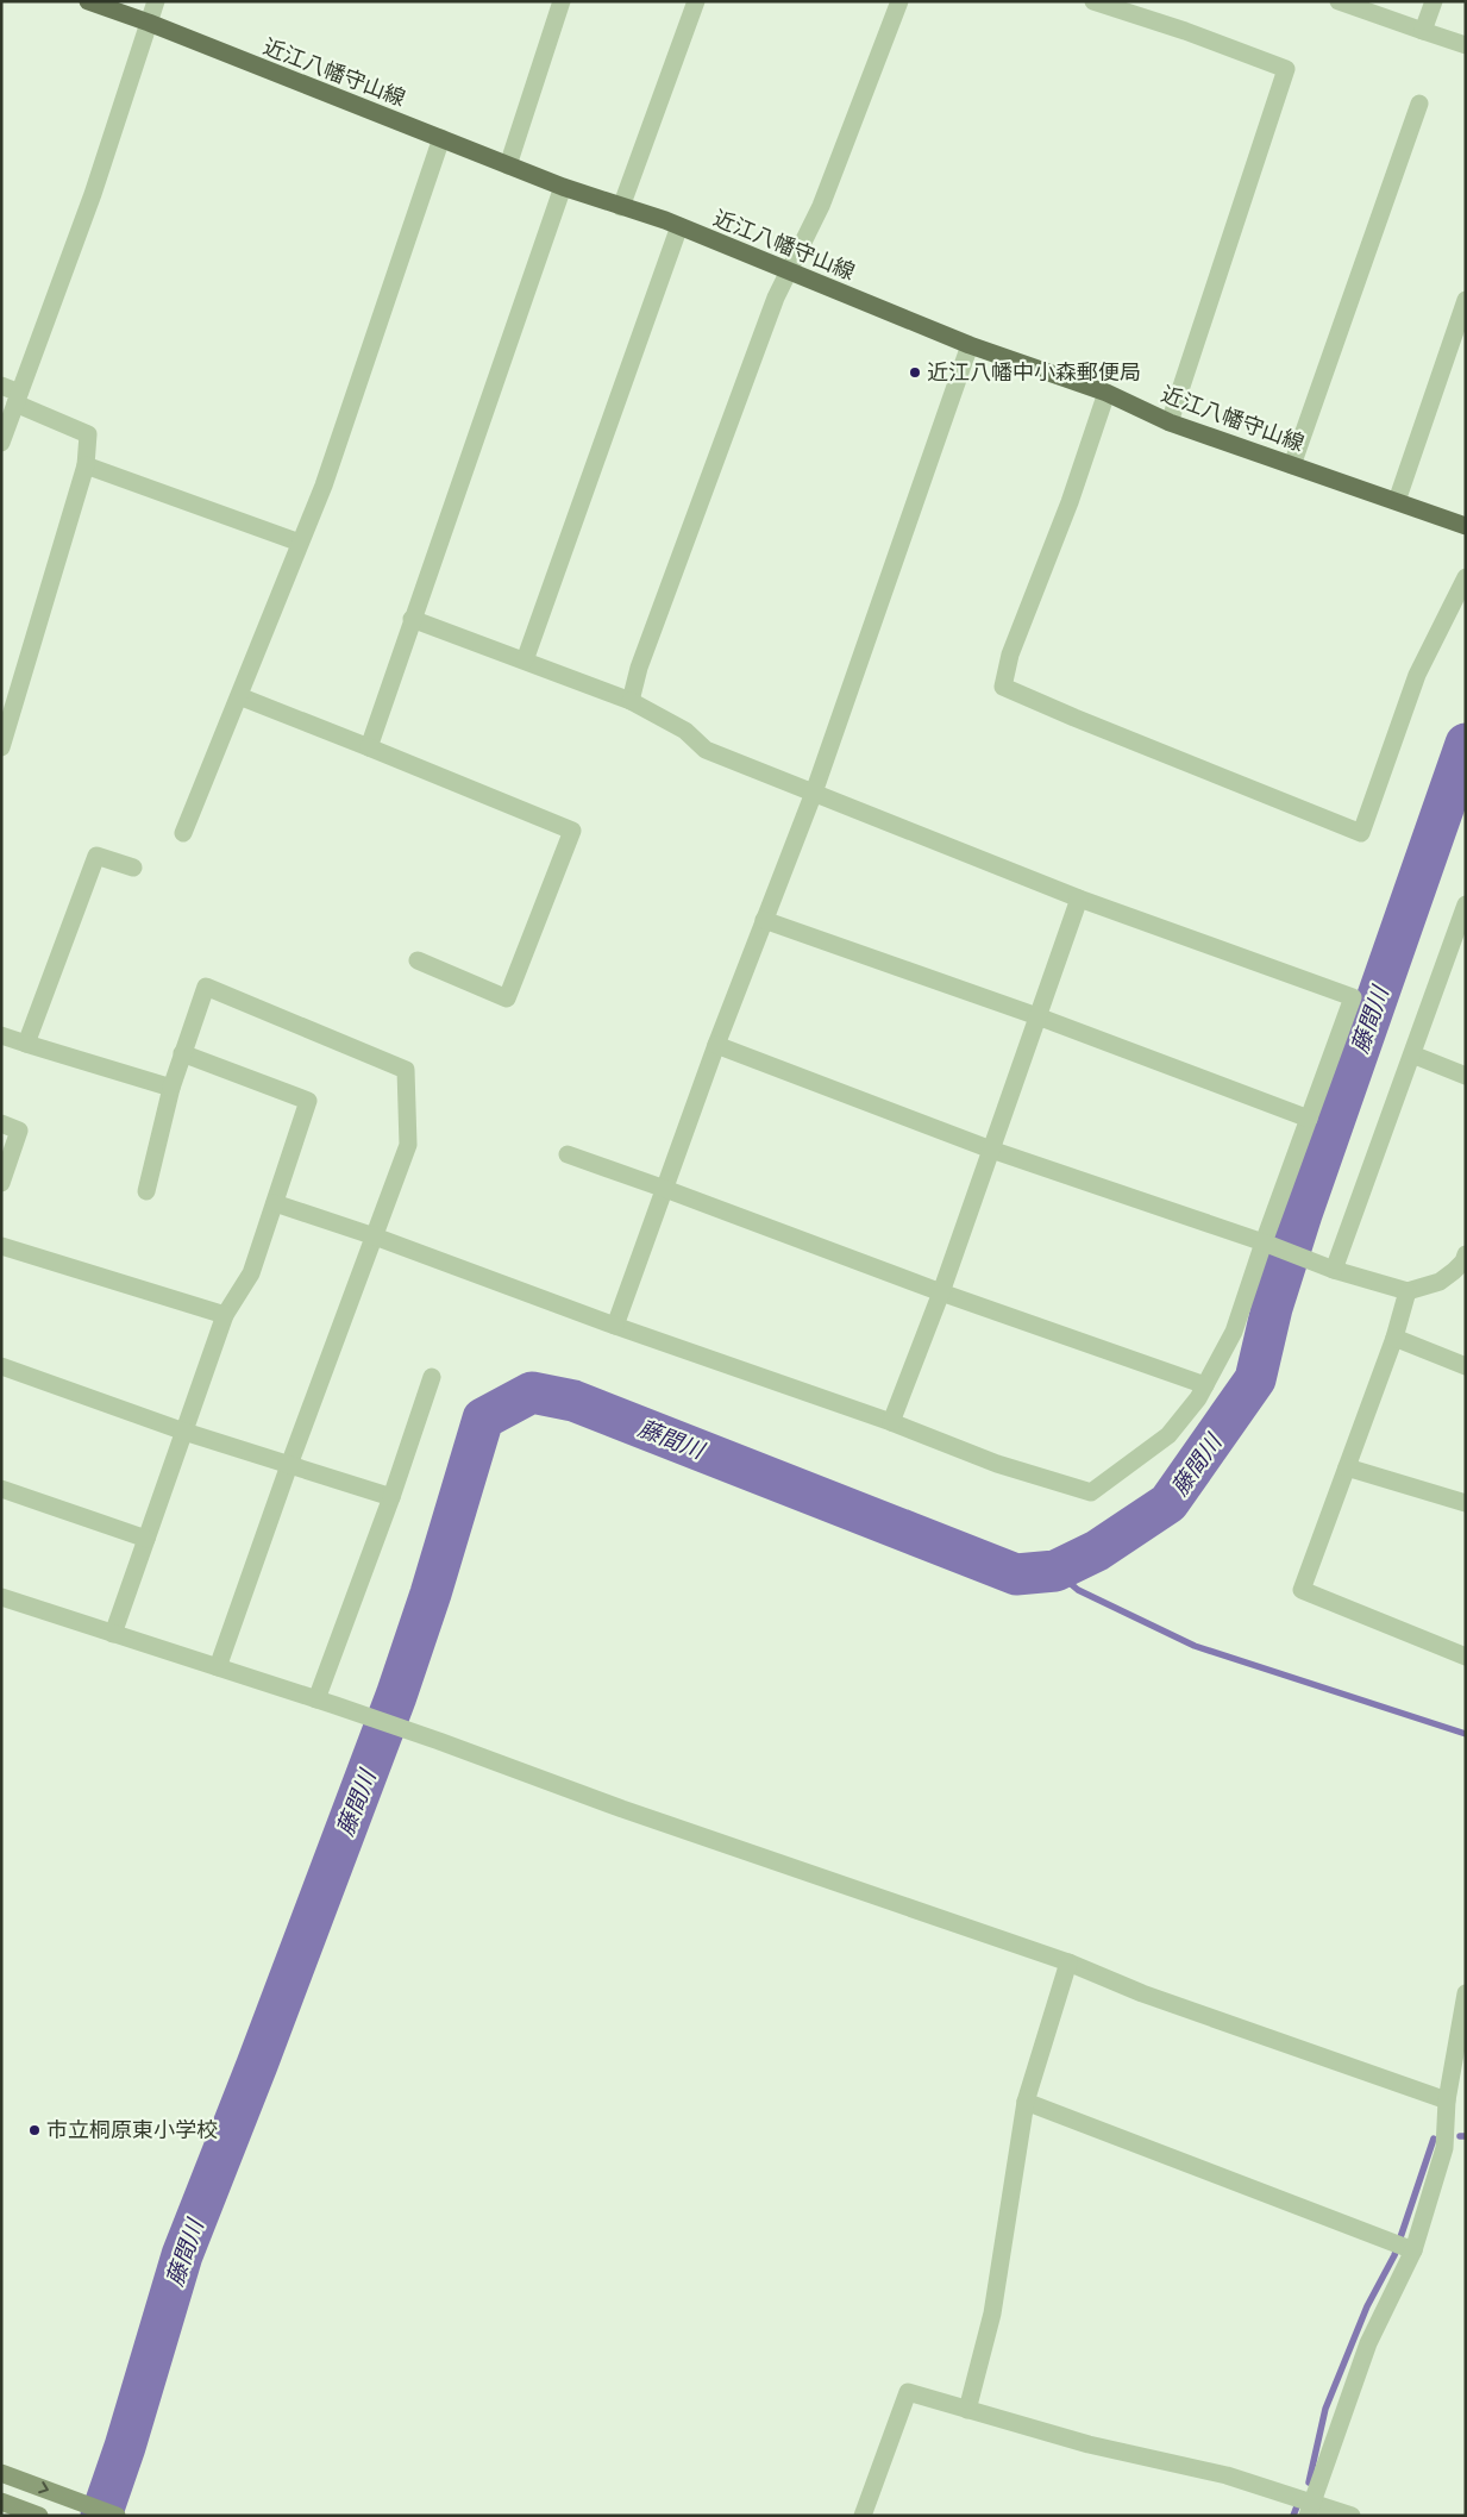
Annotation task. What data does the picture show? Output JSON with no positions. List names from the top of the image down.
{
  "streets": {
    "main road": ["近江八幡守山線"]
  },
  "water": ["藤間川"],
  "places": ["近江八幡中小森郵便局", "市立桐原東小学校"]
}
